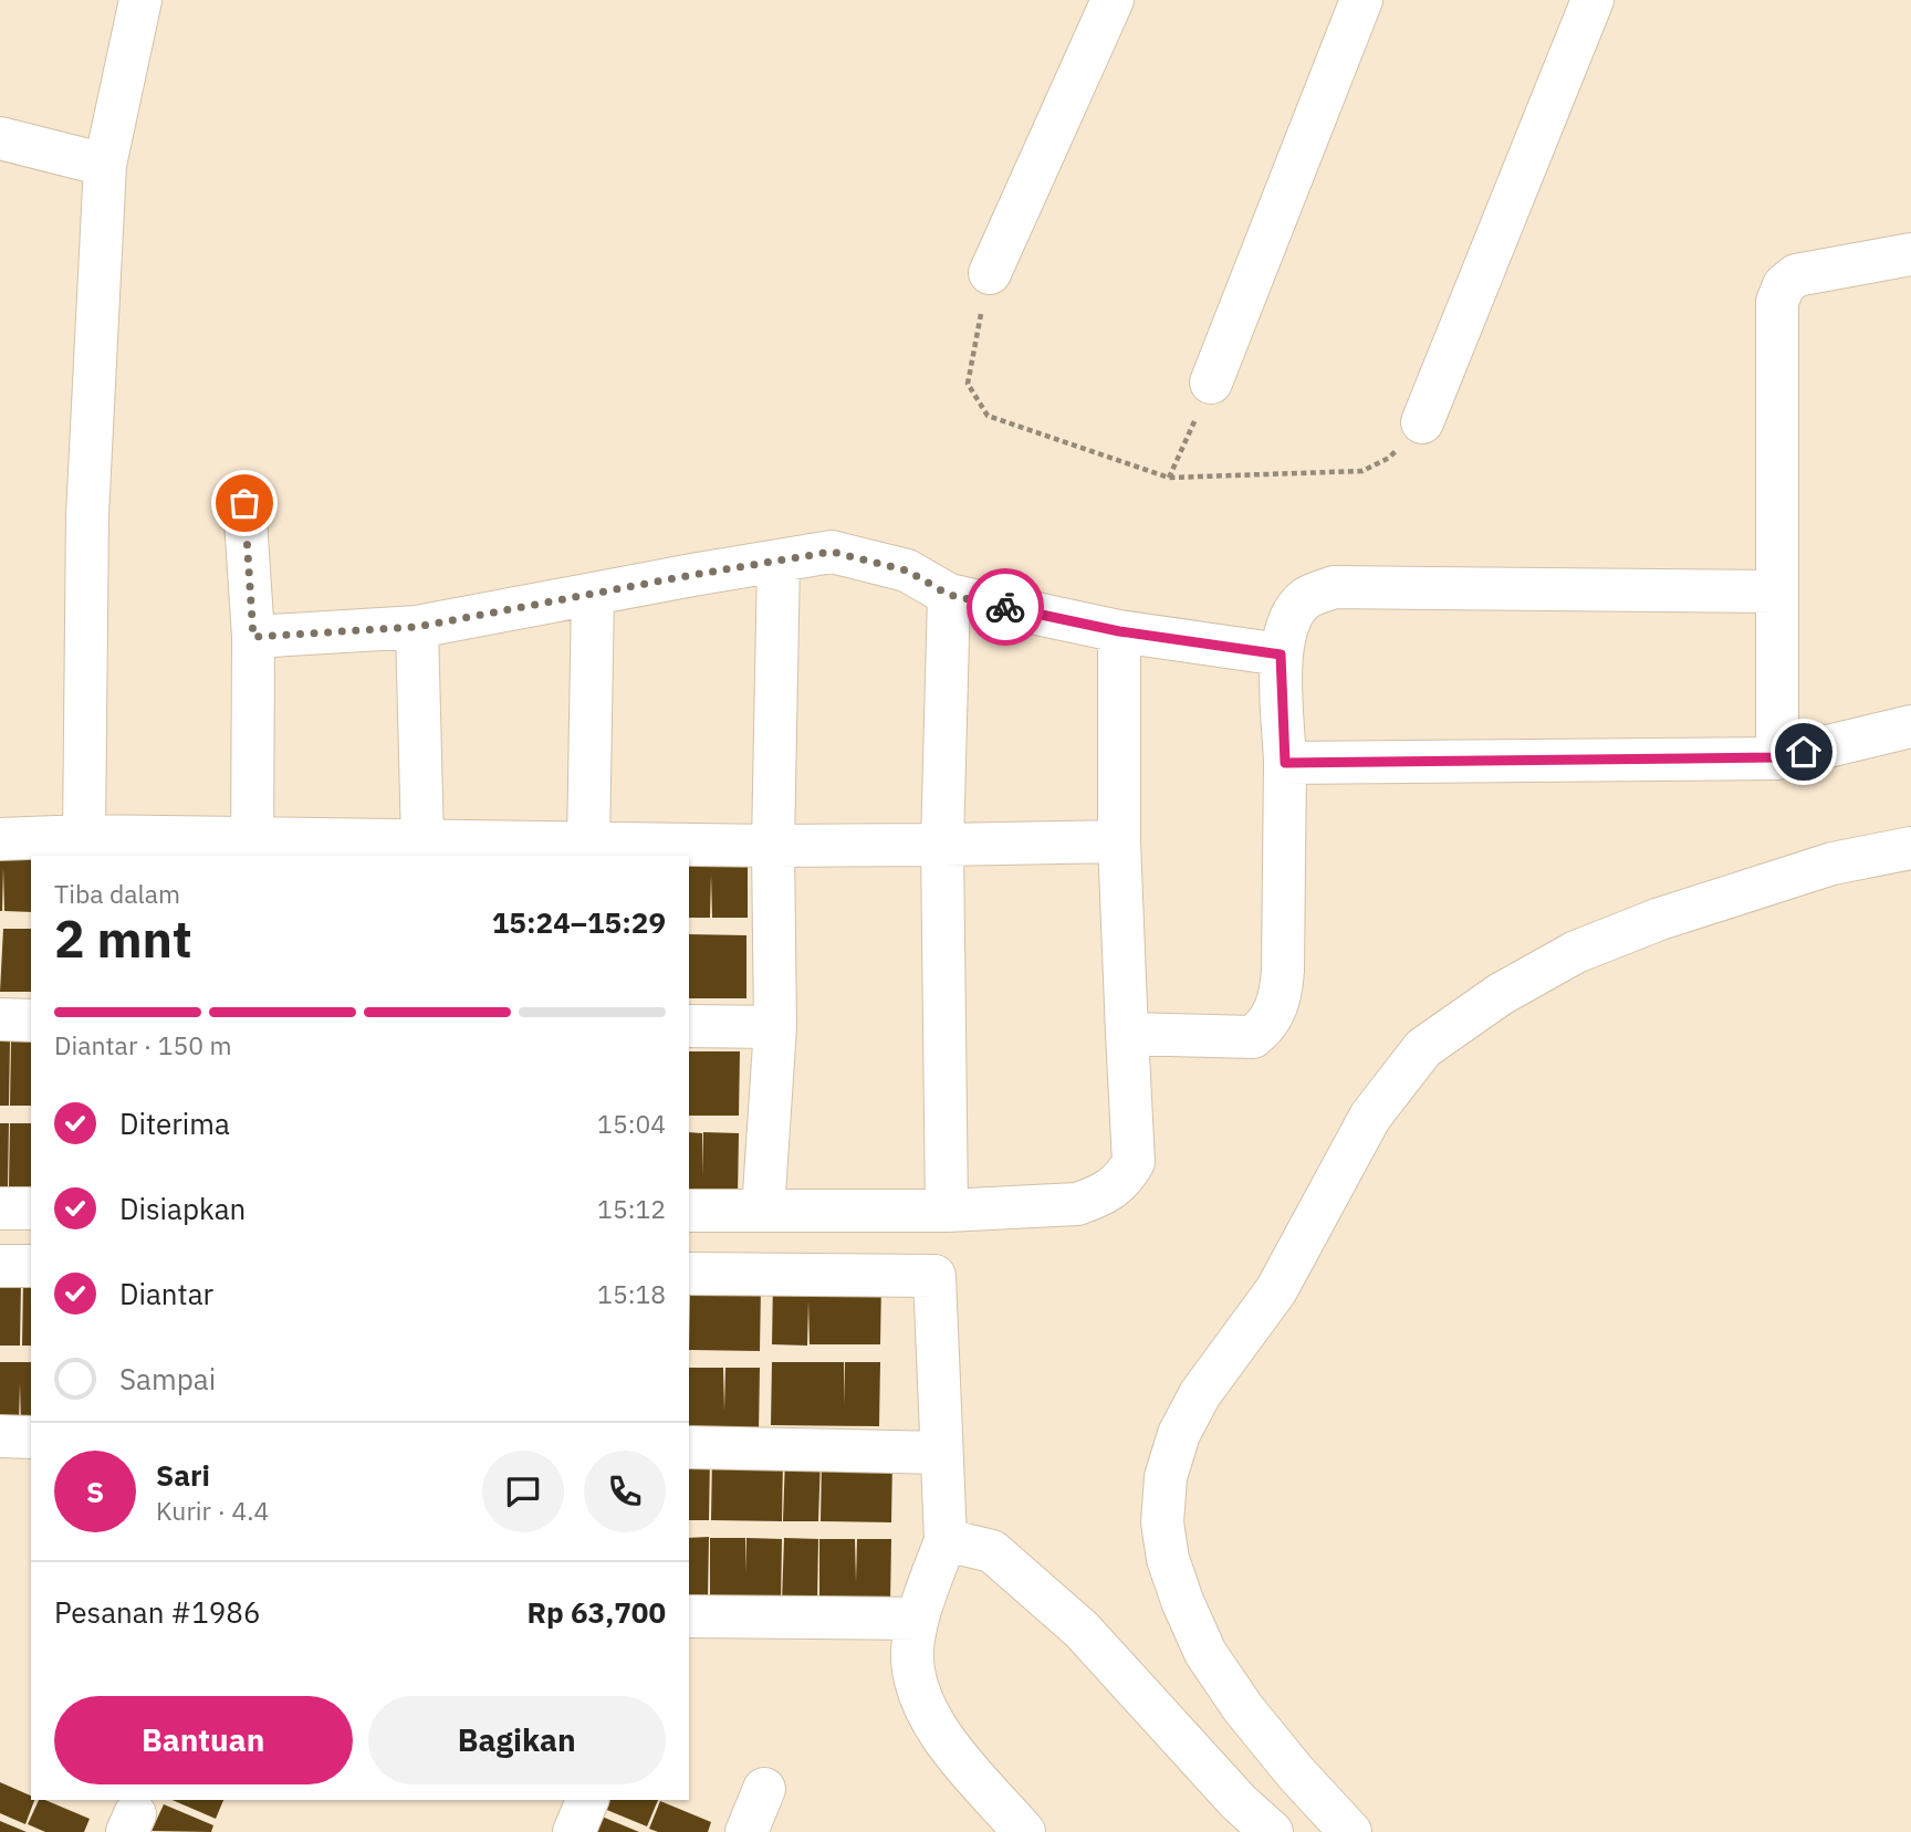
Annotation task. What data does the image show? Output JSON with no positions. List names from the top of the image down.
{
  "page": {
    "heading": ["2 mnt", "Tiba dalam", "15:24–15:29"],
    "panel": [
      "Sari",
      "Kurir · 4.4",
      "Pesanan #1986",
      "Rp 63,700"
    ],
    "bar": "Diantar · 150 m",
    "list": [
      ["Diterima", "15:04"],
      ["Disiapkan", "15:12"],
      ["Diantar", "15:18"],
      "Sampai"
    ],
    "round": "S",
    "buttons": ["Bantuan", "Bagikan"]
  }
}
